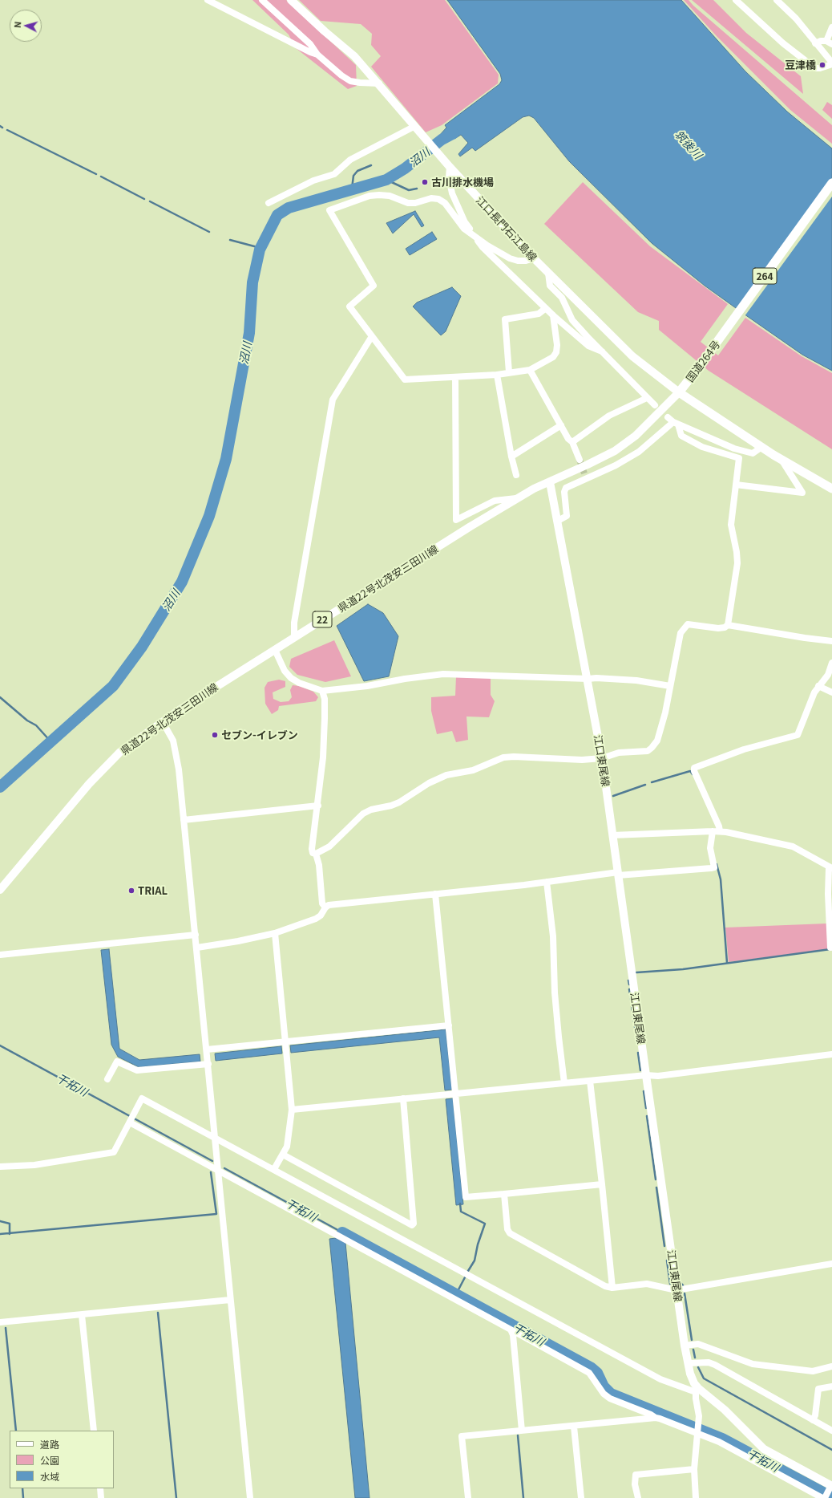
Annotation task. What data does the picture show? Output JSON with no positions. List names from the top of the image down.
{
  "streets": {
    "highway": ["264", "国道264号"],
    "main road": [
      "江口長門石江島線",
      "県道22号北茂安三田川線",
      "22",
      "江口東尾線"
    ]
  },
  "crossings": [
    ["江口長門石江島線", "国道264号"],
    ["江口長門石江島線", "県道22号北茂安三田川線"],
    ["国道264号", "県道22号北茂安三田川線"],
    ["県道22号北茂安三田川線", "江口東尾線"]
  ],
  "water": ["筑後川", "沼川", "干拓川"],
  "places": [
    "豆津橋",
    "古川排水機場",
    "セブン-イレブン",
    "TRIAL"
  ],
  "legend": ["道路", "公園", "水域"],
  "north": "left"
}
